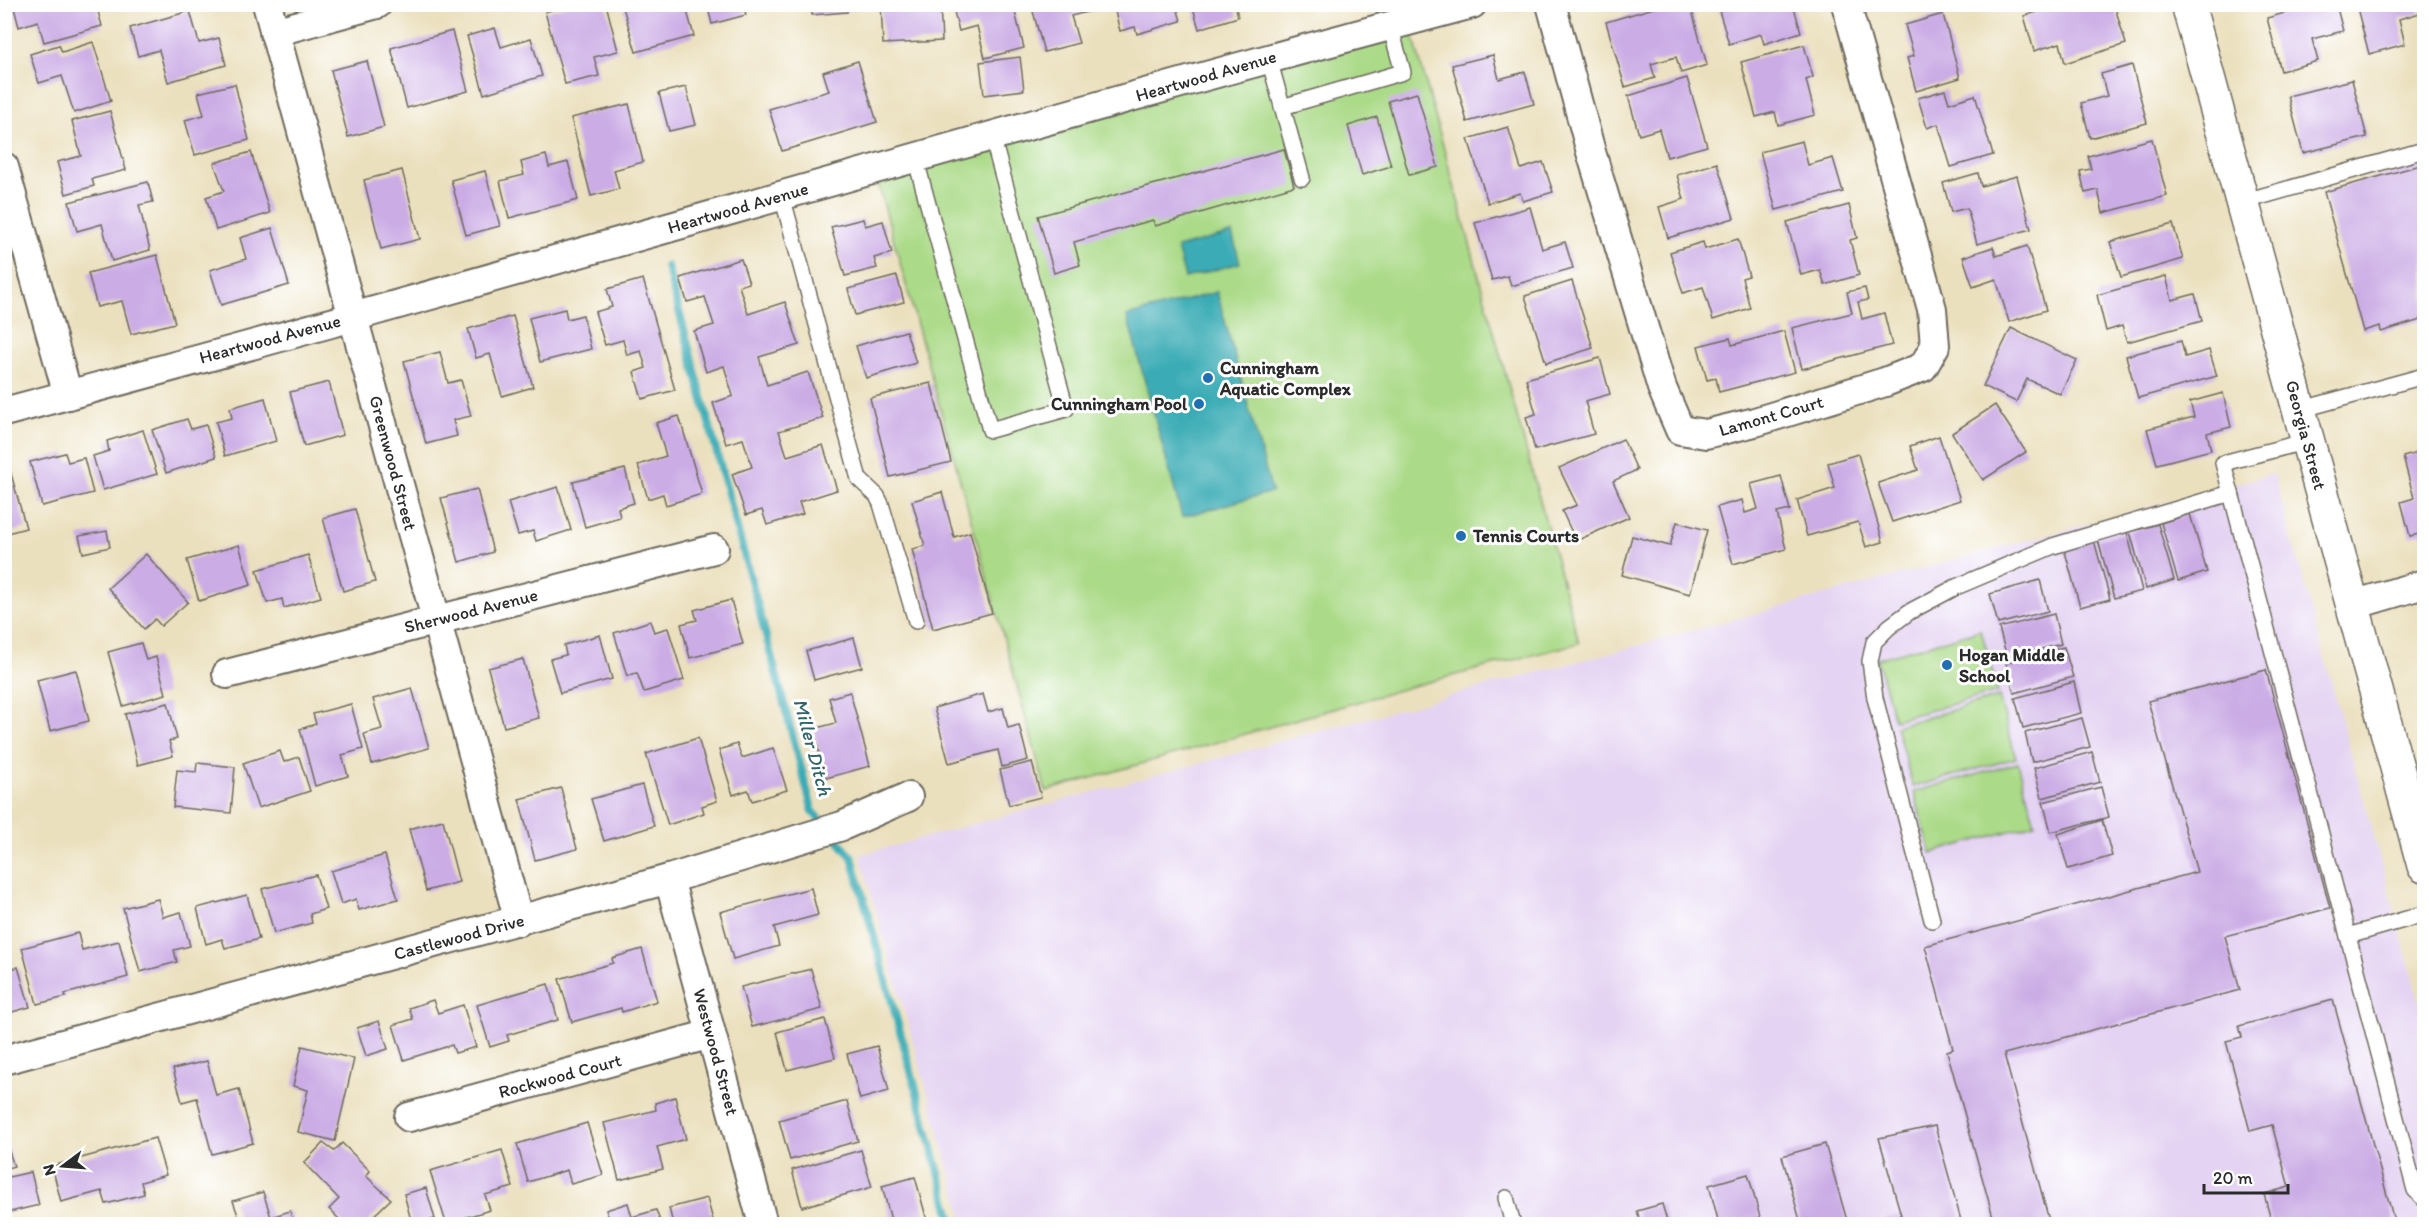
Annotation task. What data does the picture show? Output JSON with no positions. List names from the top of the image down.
{
  "streets": {
    "main road": ["Georgia Street"],
    "street": [
      "Heartwood Avenue",
      "Lamont Court",
      "Greenwood Street",
      "Sherwood Avenue",
      "Castlewood Drive",
      "Westwood Street",
      "Rockwood Court"
    ]
  },
  "crossings": [
    ["Heartwood Avenue", "Greenwood Street"],
    ["Greenwood Street", "Sherwood Avenue"],
    ["Greenwood Street", "Castlewood Drive"],
    ["Castlewood Drive", "Westwood Street"],
    ["Westwood Street", "Rockwood Court"]
  ],
  "water": ["Miller Ditch"],
  "places": [
    "Cunningham Aquatic Complex",
    "Cunningham Pool",
    "Tennis Courts",
    "Hogan Middle School"
  ],
  "scale_bar": "20 m",
  "north": "left"
}
